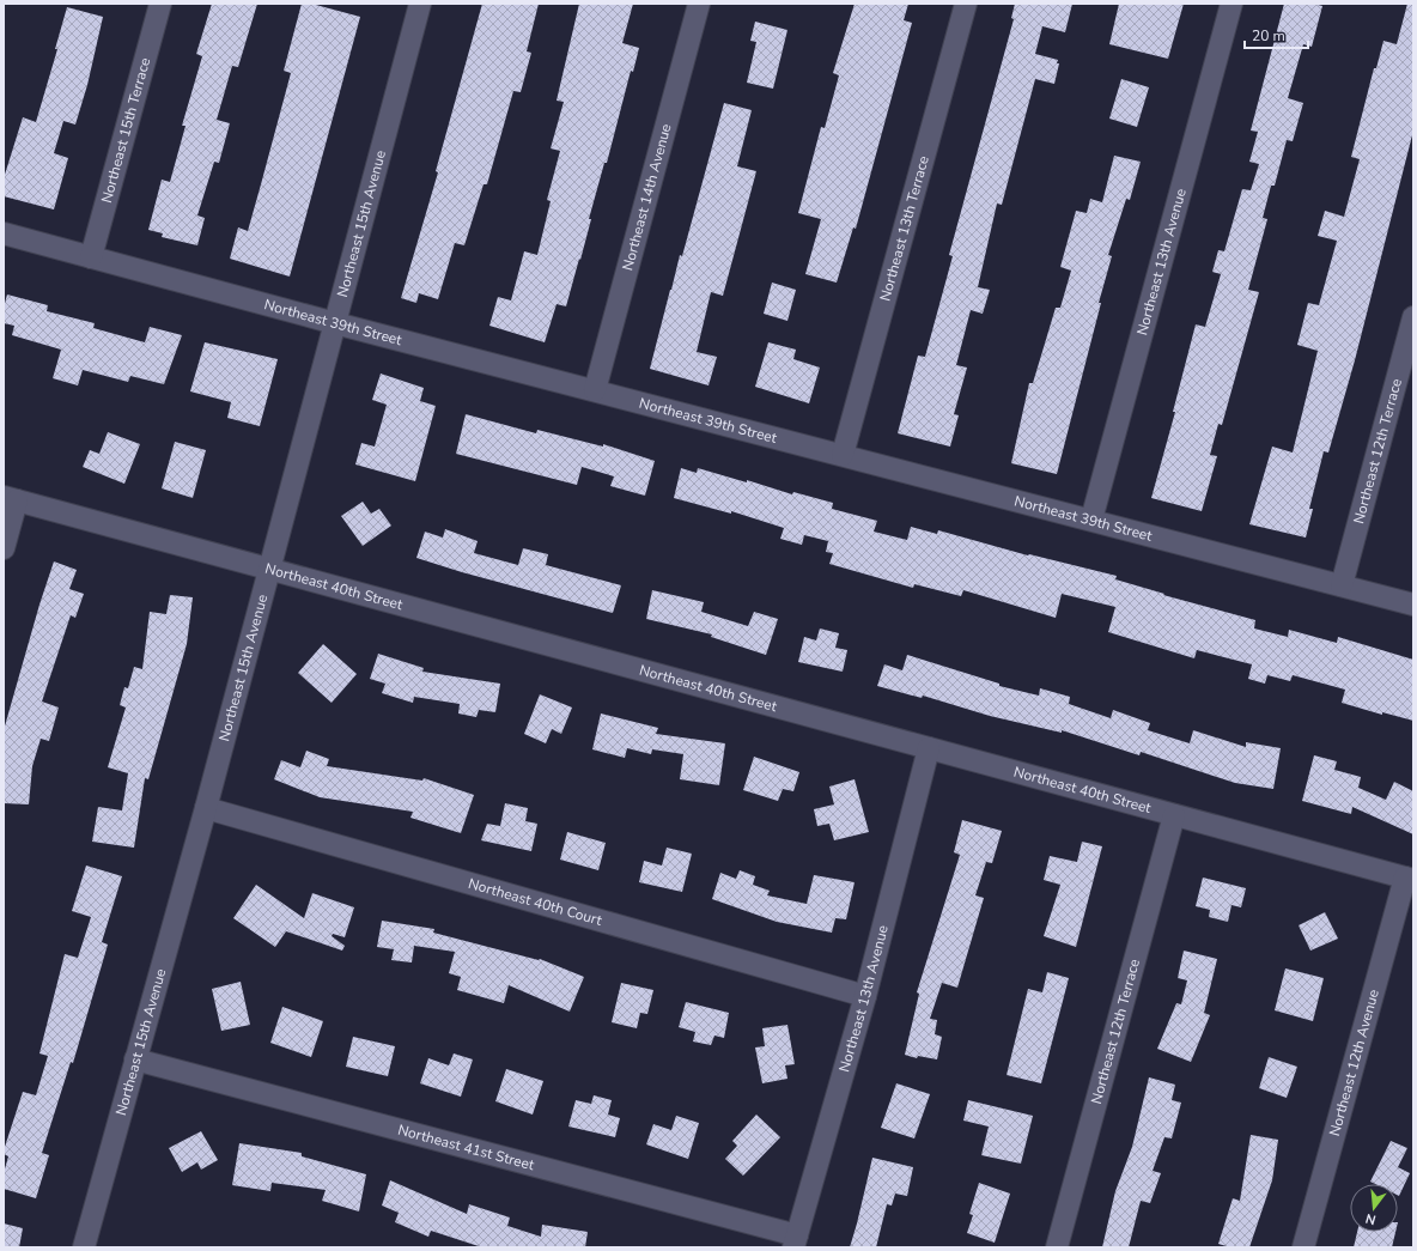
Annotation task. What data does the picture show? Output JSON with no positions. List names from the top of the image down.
{
  "streets": {
    "street": [
      "Northeast 15th Terrace",
      "Northeast 14th Avenue",
      "Northeast 15th Avenue",
      "Northeast 13th Terrace",
      "Northeast 13th Avenue",
      "Northeast 39th Street",
      "Northeast 12th Terrace",
      "Northeast 40th Street",
      "Northeast 40th Court",
      "Northeast 12th Avenue",
      "Northeast 41st Street"
    ]
  },
  "crossings": [
    ["Northeast 15th Terrace", "Northeast 39th Street"],
    ["Northeast 14th Avenue", "Northeast 39th Street"],
    ["Northeast 15th Avenue", "Northeast 39th Street"],
    ["Northeast 15th Avenue", "Northeast 40th Street"],
    ["Northeast 15th Avenue", "Northeast 40th Court"],
    ["Northeast 15th Avenue", "Northeast 41st Street"],
    ["Northeast 13th Terrace", "Northeast 39th Street"],
    ["Northeast 13th Avenue", "Northeast 39th Street"],
    ["Northeast 13th Avenue", "Northeast 40th Street"],
    ["Northeast 13th Avenue", "Northeast 40th Court"],
    ["Northeast 13th Avenue", "Northeast 41st Street"],
    ["Northeast 39th Street", "Northeast 12th Terrace"],
    ["Northeast 12th Terrace", "Northeast 40th Street"],
    ["Northeast 40th Street", "Northeast 12th Avenue"]
  ],
  "scale_bar": "20 m",
  "north": "bottom"
}
